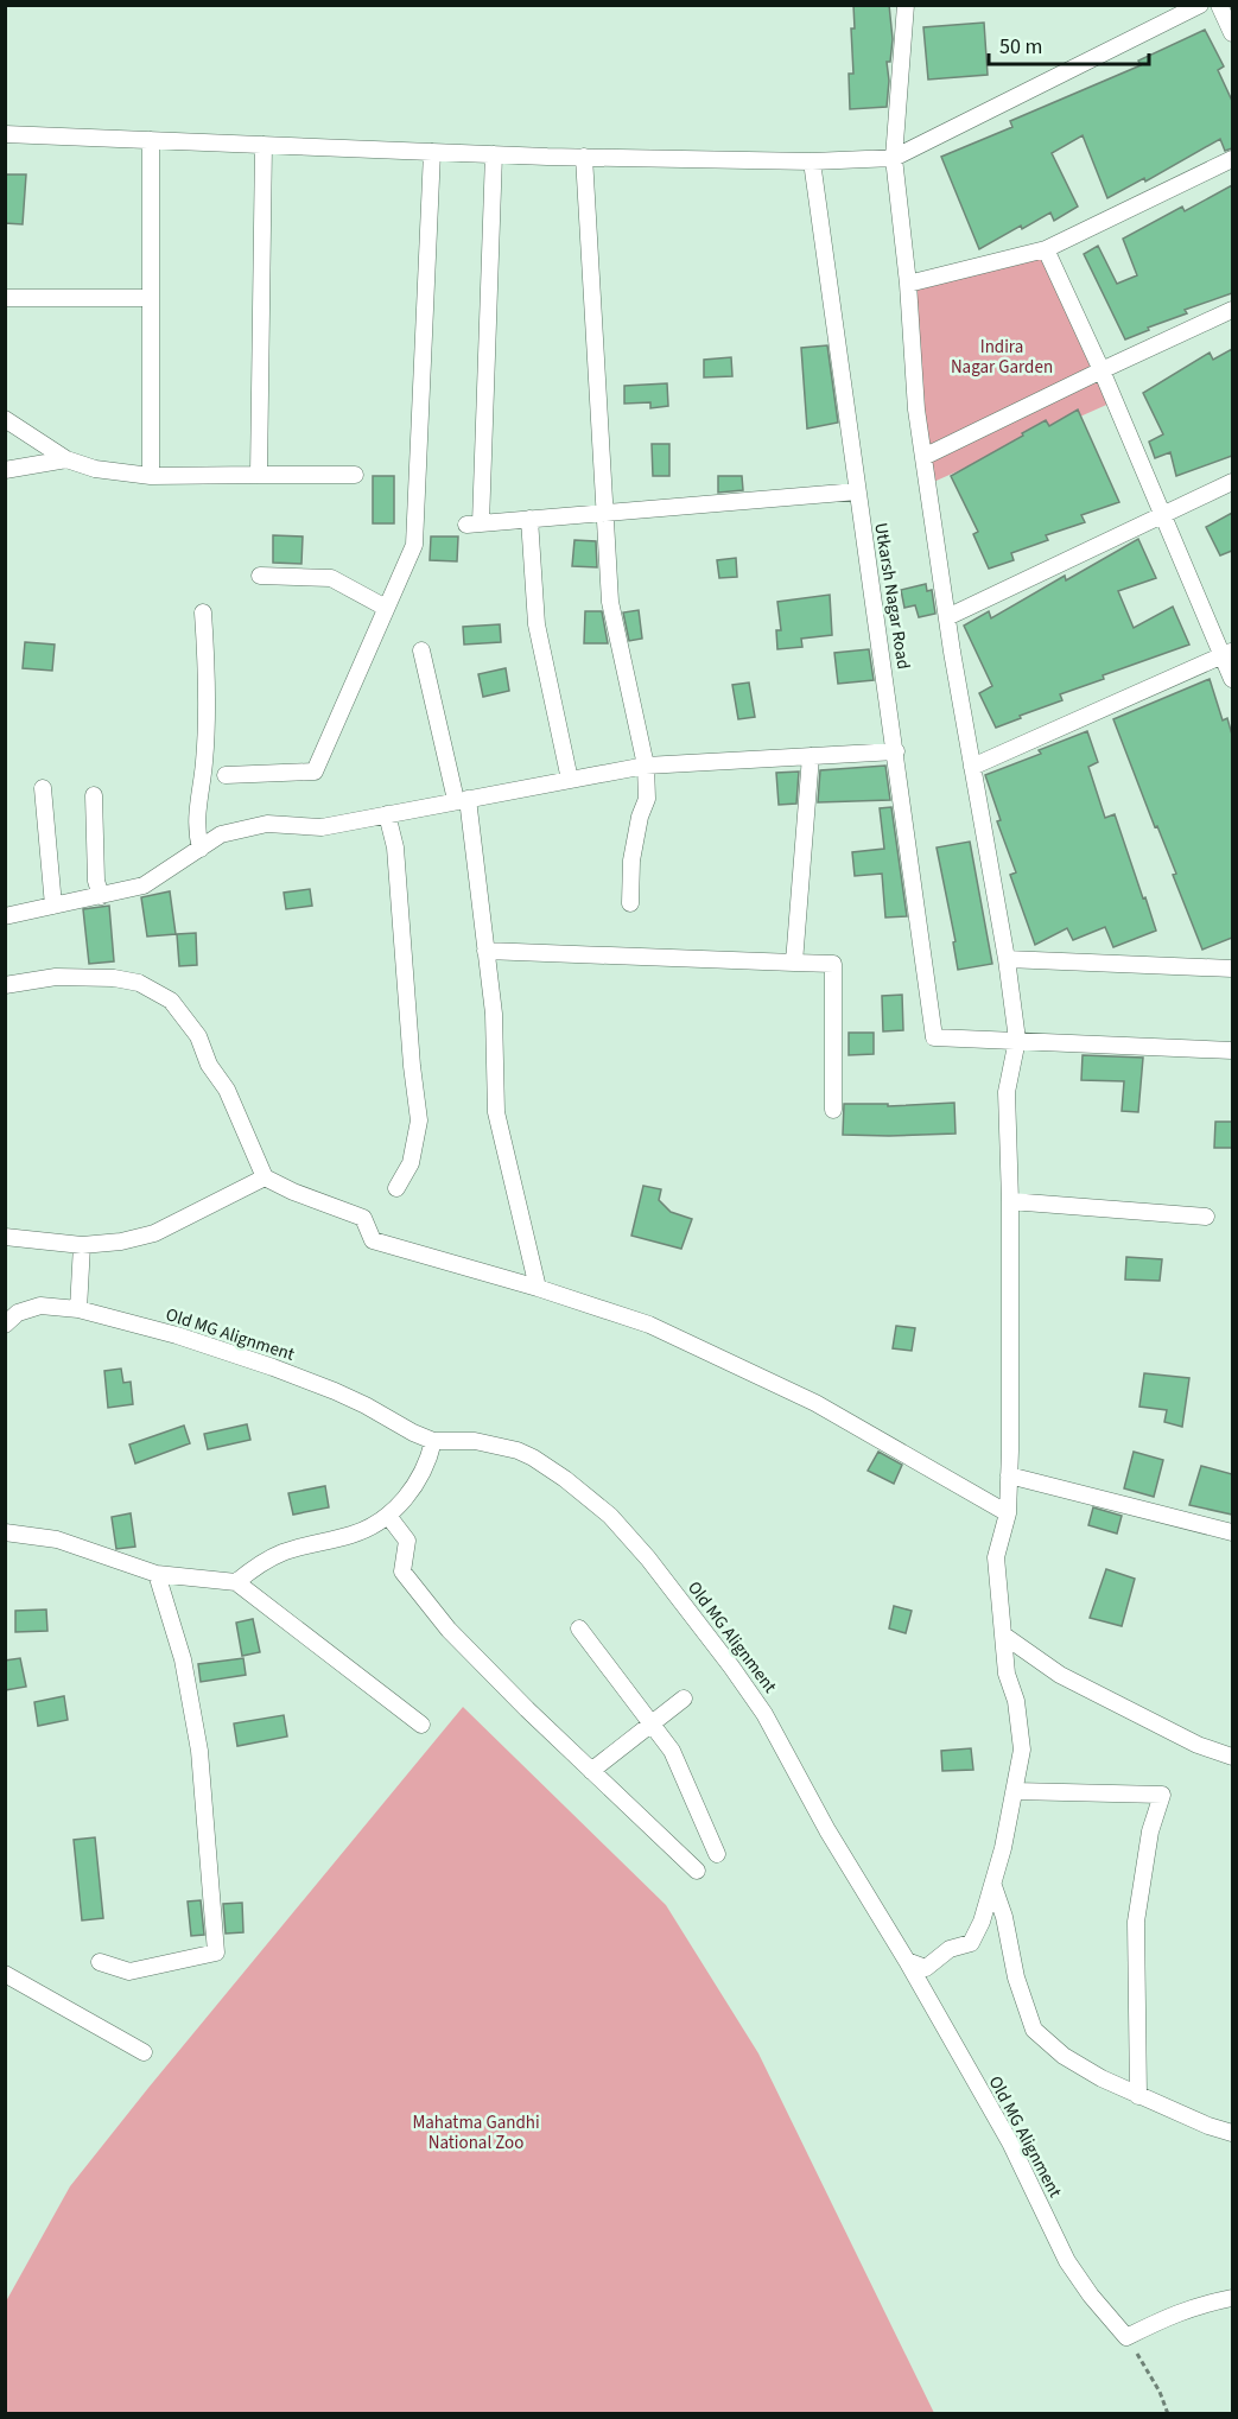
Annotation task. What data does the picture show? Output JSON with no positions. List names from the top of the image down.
{
  "streets": {
    "street": ["Utkarsh Nagar Road", "Old MG Alignment"]
  },
  "parks": ["Indira Nagar Garden", "Mahatma Gandhi National Zoo"],
  "scale_bar": "50 m"
}
